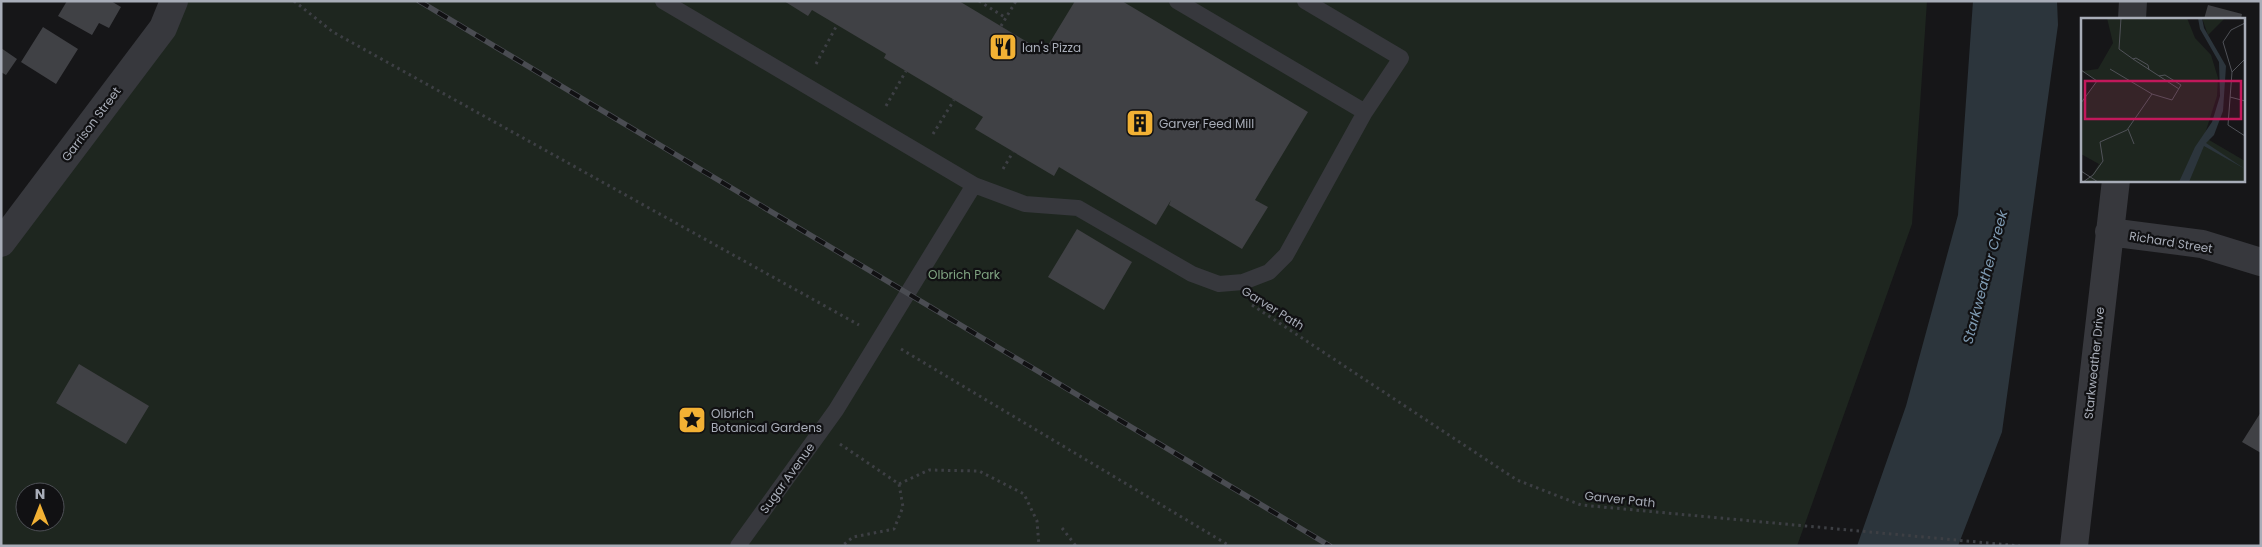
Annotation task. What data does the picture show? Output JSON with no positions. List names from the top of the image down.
{
  "streets": {
    "street": ["Garrison Street", "Richard Street", "Starkweather Drive"],
    "lane": ["Sugar Avenue"],
    "path": ["Garver Path"]
  },
  "crossings": [
    ["Richard Street", "Starkweather Drive"]
  ],
  "water": ["Starkweather Creek"],
  "parks": ["Olbrich Park"],
  "places": {
    "restaurant": ["Ian's Pizza"],
    "building": ["Garver Feed Mill"],
    "place": ["Olbrich Botanical Gardens"]
  },
  "north": "top"
}
